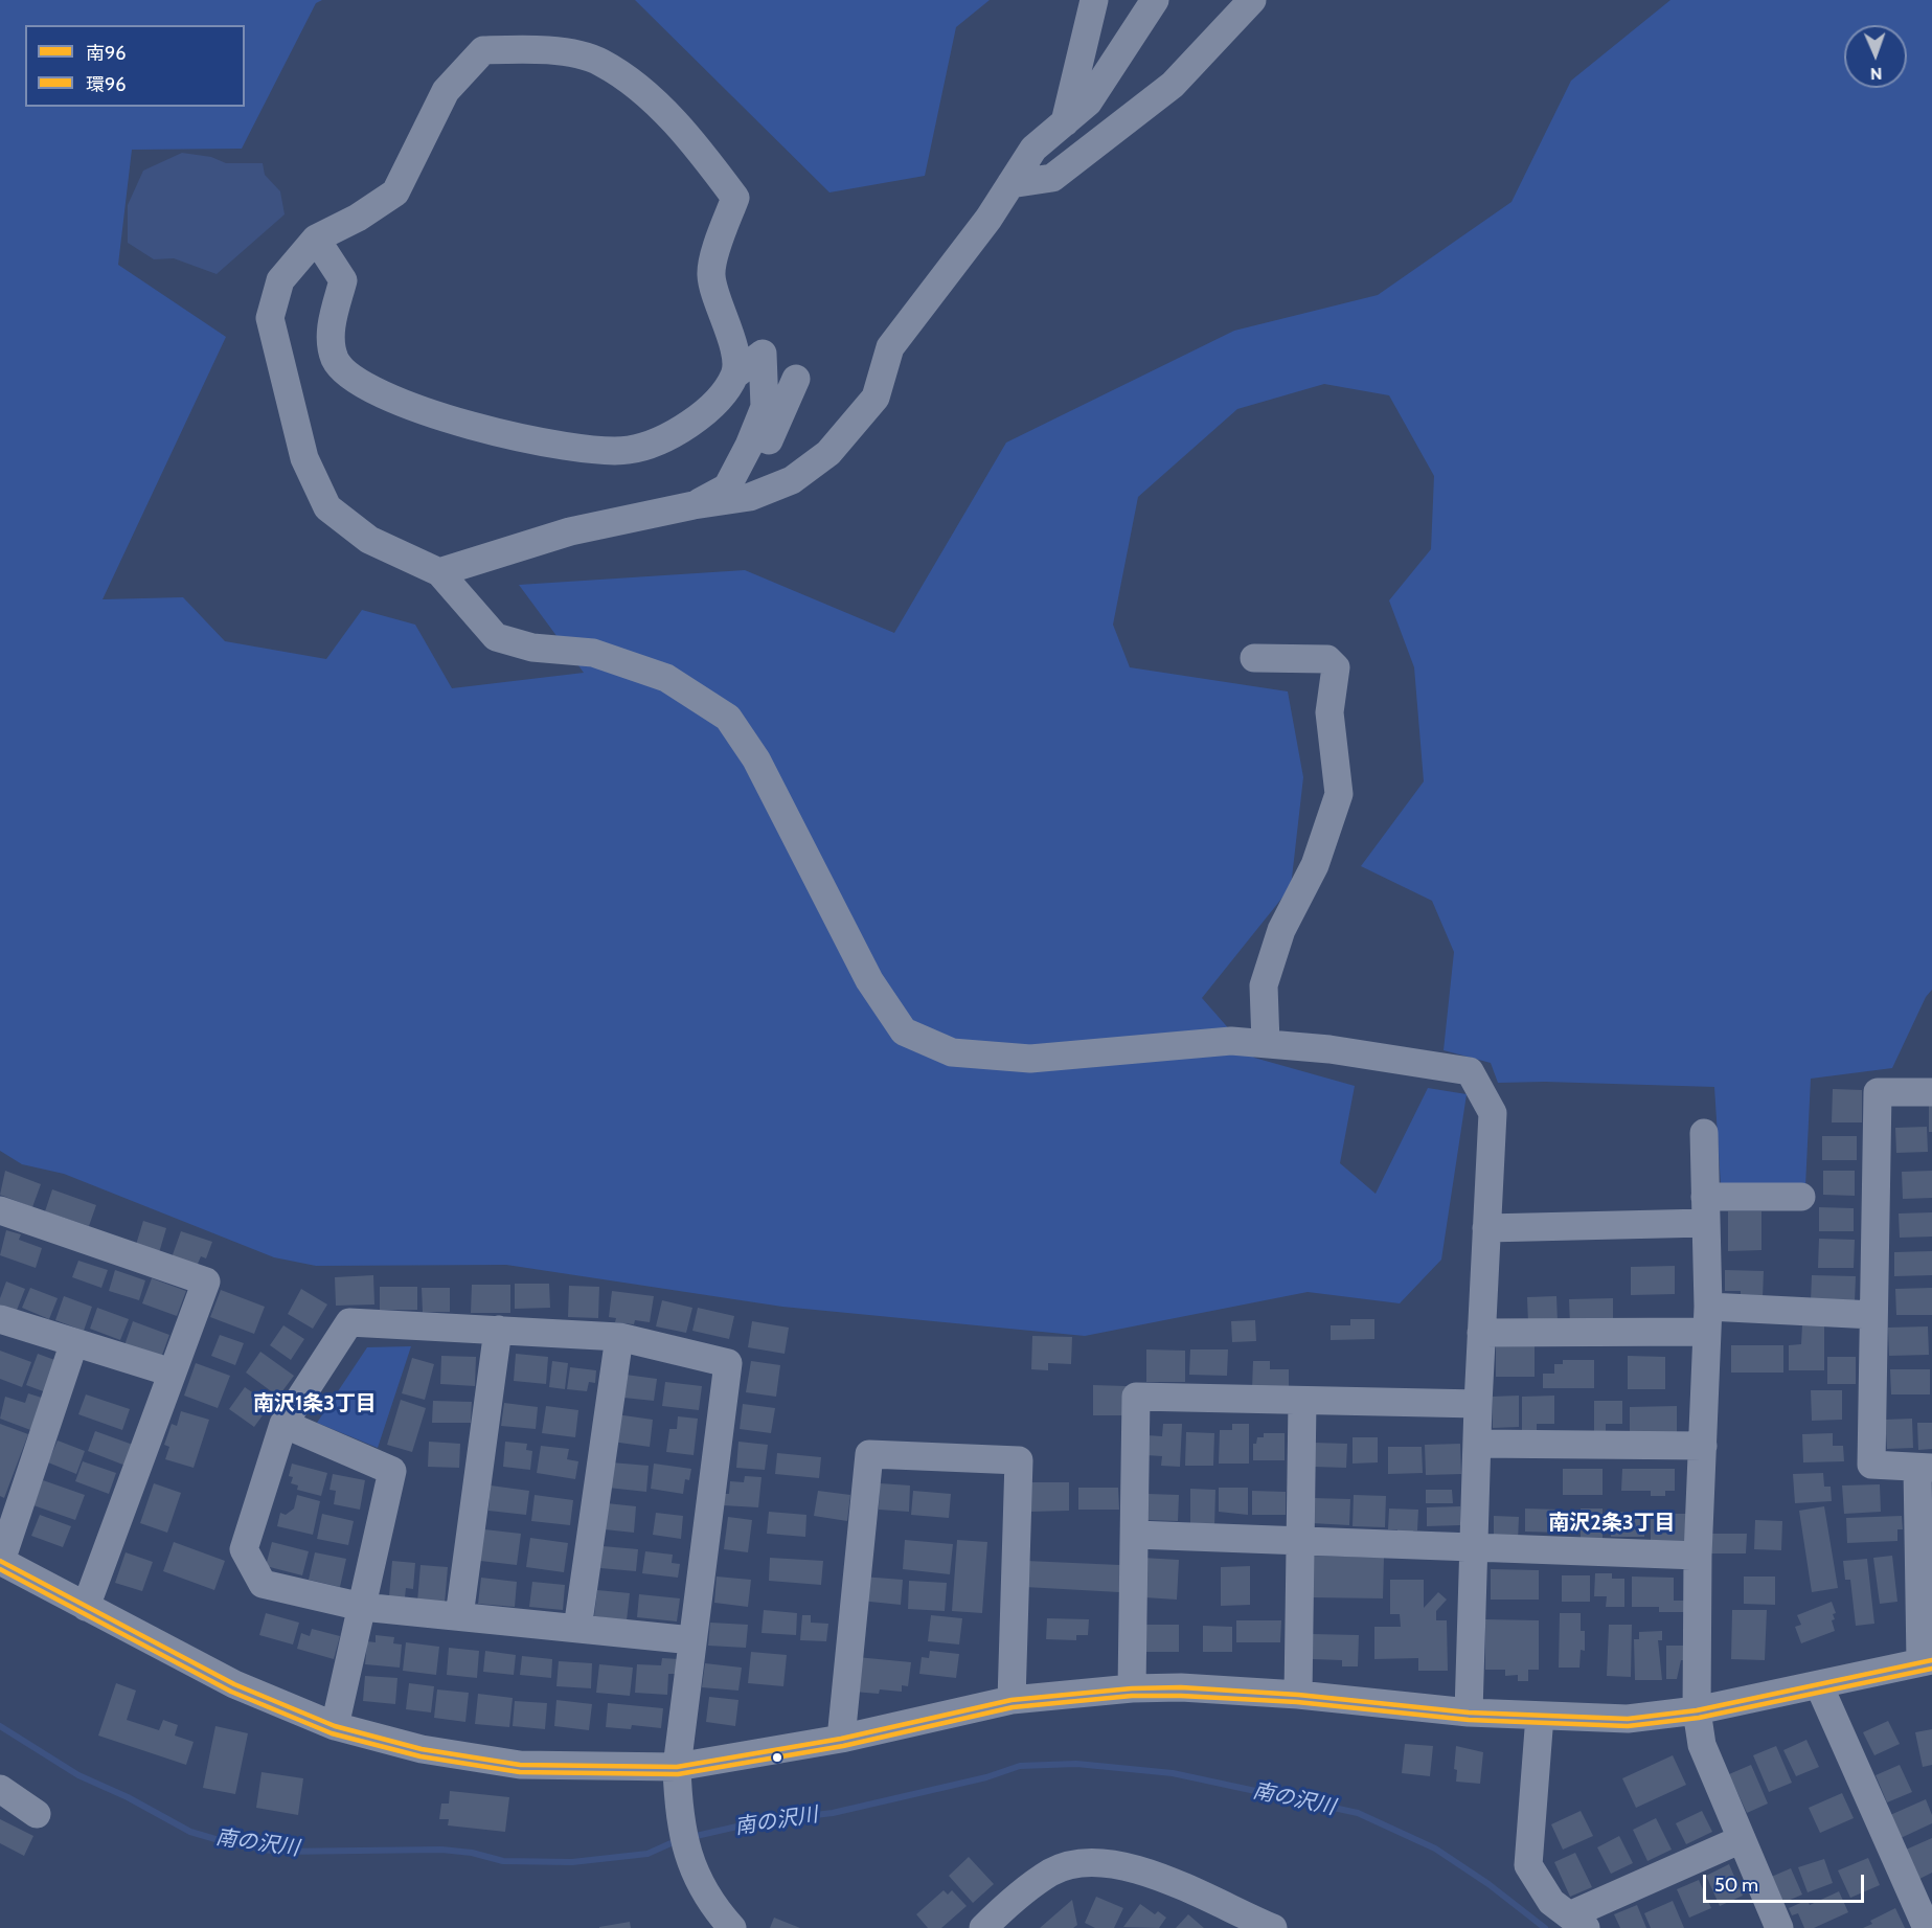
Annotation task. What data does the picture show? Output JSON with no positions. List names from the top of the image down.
{
  "districts": ["南沢1条3丁目", "南沢2条3丁目"],
  "water": ["南の沢川"],
  "lines": ["transit line 南96", "transit line 環96"],
  "legend": ["南96", "環96"],
  "scale_bar": "50 m",
  "north": "bottom"
}
